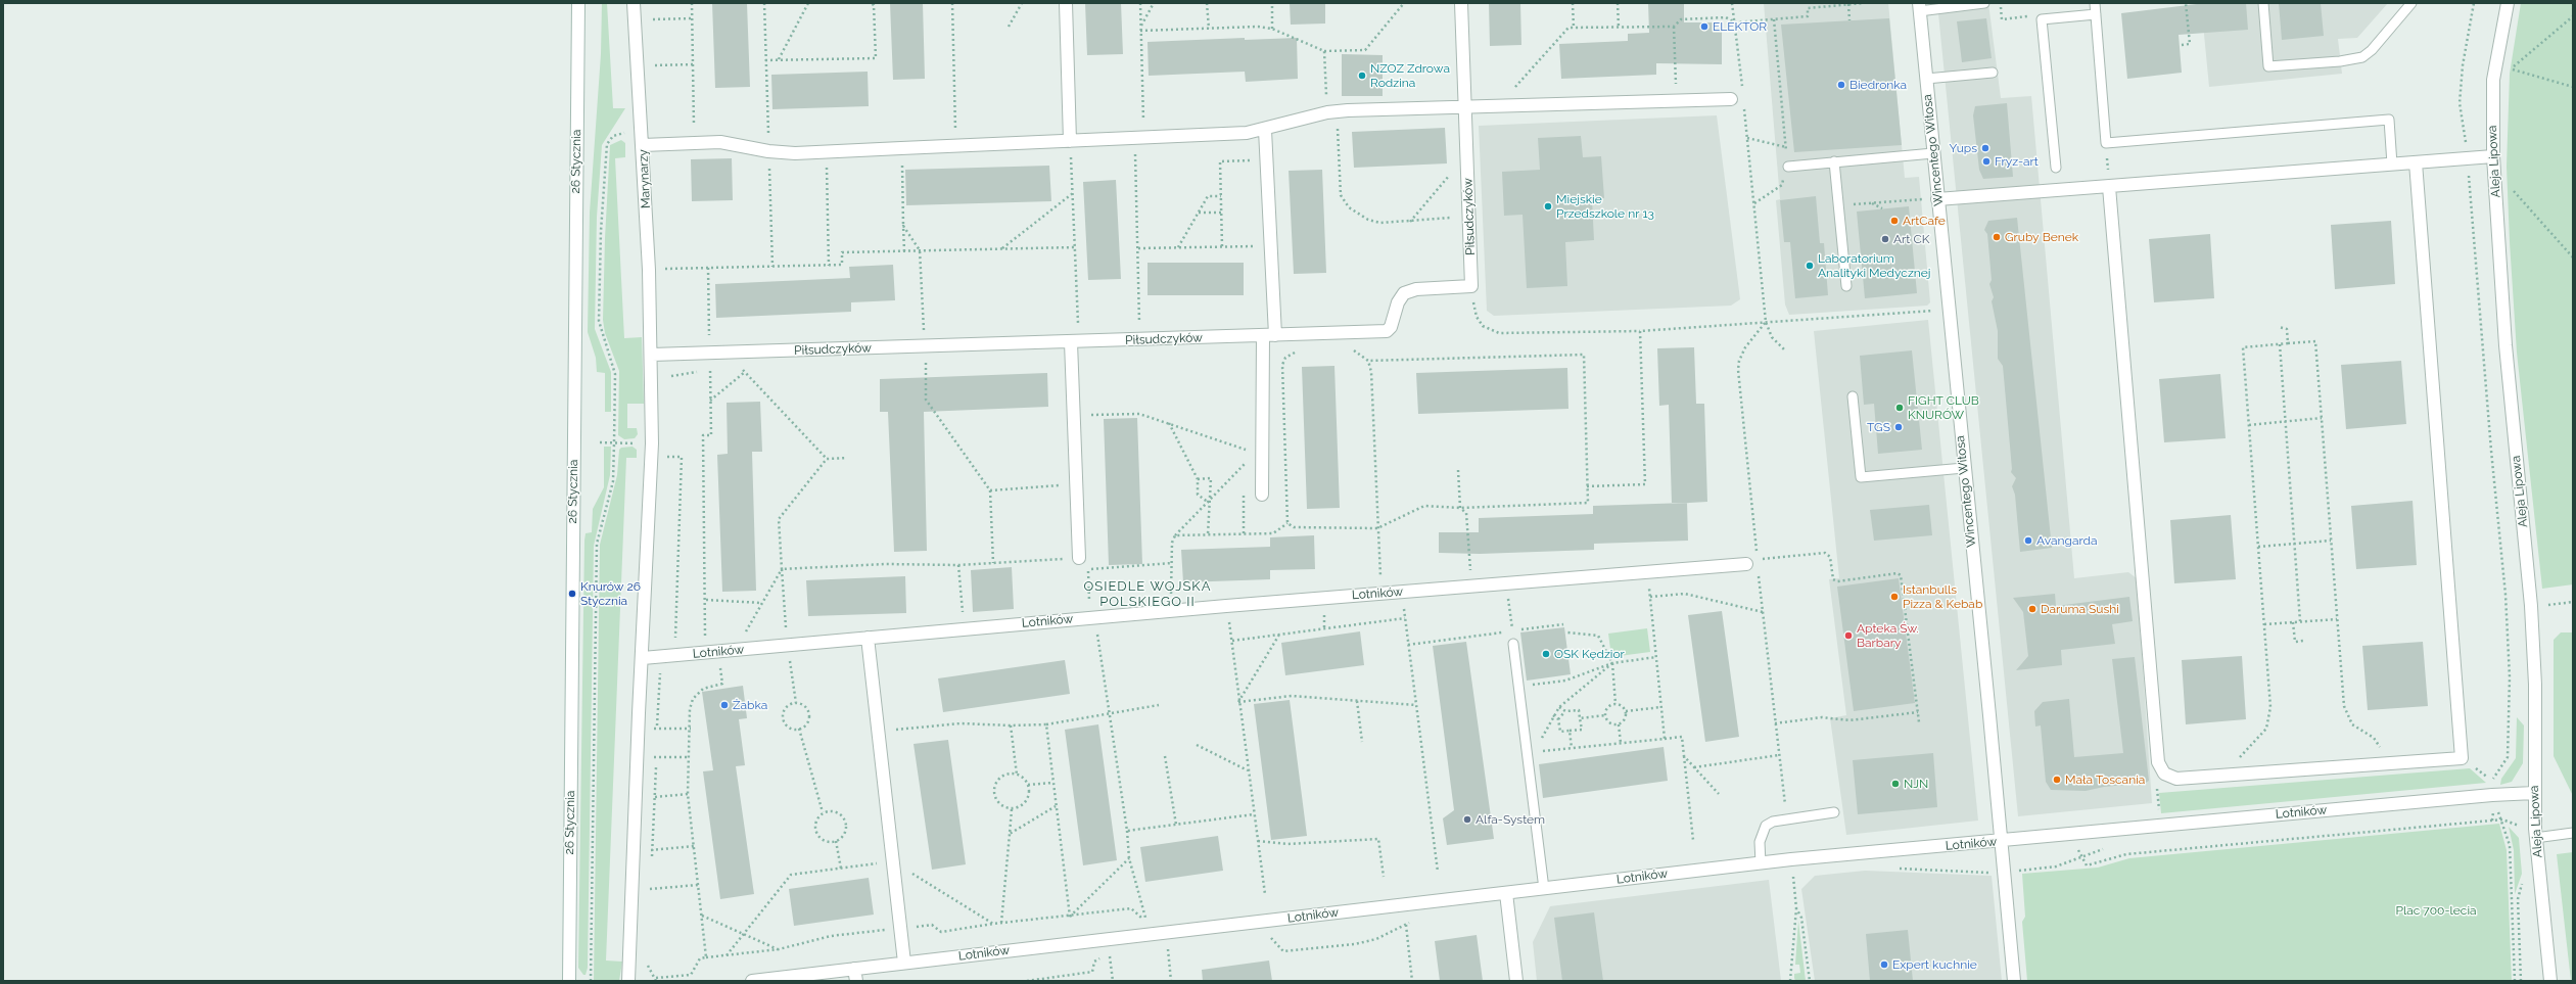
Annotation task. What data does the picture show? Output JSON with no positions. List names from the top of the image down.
{
  "streets": {
    "street": [
      "Wincentego Witosa",
      "26 Stycznia",
      "Aleja Lipowa",
      "Marynarzy",
      "Piłsudczyków",
      "Lotników"
    ]
  },
  "crossings": [
    ["Wincentego Witosa", "Lotników"],
    ["Aleja Lipowa", "Lotników"],
    ["Marynarzy", "Piłsudczyków"],
    ["Marynarzy", "Lotników"]
  ],
  "districts": ["OSIEDLE WOJSKA POLSKIEGO II"],
  "parks": ["Plac 700-lecia"],
  "places": [
    "ELEKTOR",
    "NZOZ Zdrowa Rodzina",
    "Biedronka",
    "Yups",
    "Fryz-art",
    "Miejskie Przedszkole nr 13",
    "ArtCafe",
    "Gruby Benek",
    "Art CK",
    "Laboratorium Analityki Medycznej",
    "FIGHT CLUB KNURÓW",
    "TGS",
    "Avangarda",
    "Knurów 26 Stycznia",
    "Istanbulls Pizza & Kebab",
    "Daruma Sushi",
    "Apteka Św. Barbary",
    "OSK Kędzior",
    "Żabka",
    "Mała Toscania",
    "NJN",
    "Alfa-System",
    "Expert kuchnie"
  ]
}
